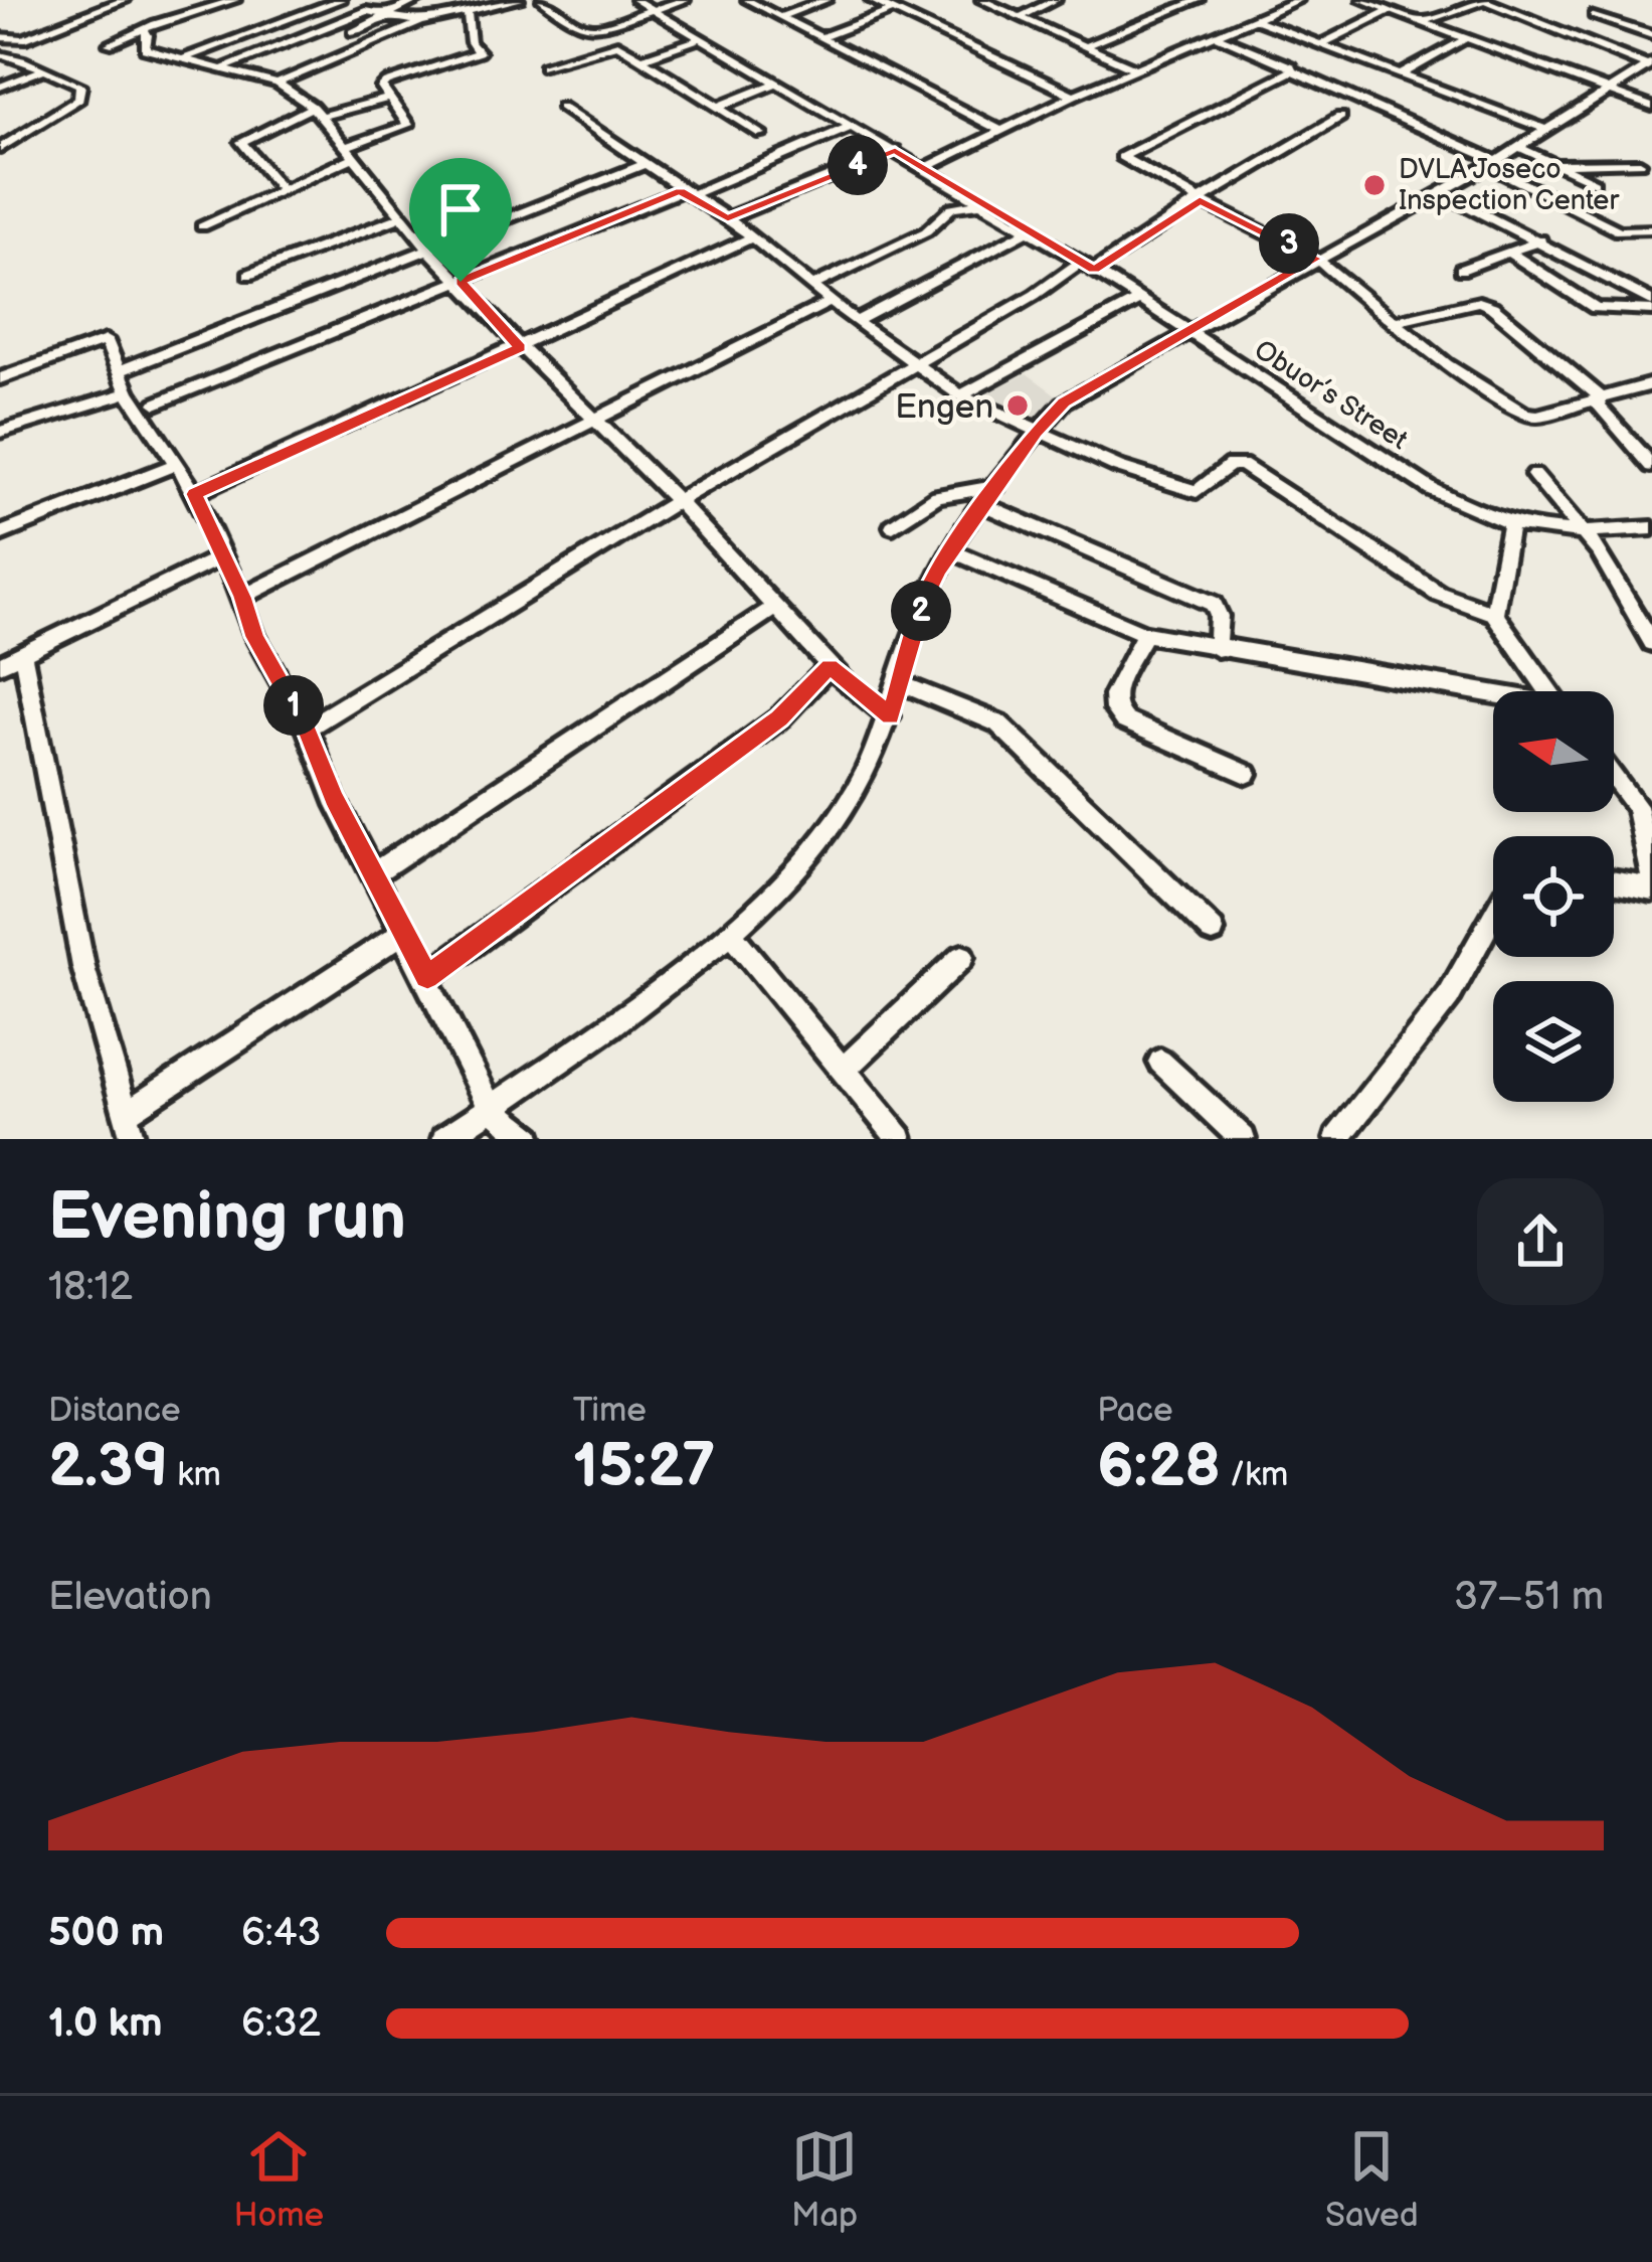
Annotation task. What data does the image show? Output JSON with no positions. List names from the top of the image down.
{
  "streets": {
    "street": ["Obuor’s Street"]
  },
  "places": ["DVLA Joseco Inspection Center", "Engen"],
  "north": "left",
  "page": {
    "pins": [
      "4",
      "3",
      "2",
      "1"
    ],
    "heading": ["Evening run", "18:12"],
    "stats": [
      ["Distance", "2.39 km"],
      ["Time", "15:27"],
      ["Pace", "6:28 /km"]
    ],
    "chart": ["Elevation", "37–51 m"],
    "list": [
      {
        "name": "500 m",
        "note": "6:43"
      },
      {
        "name": "1.0 km",
        "note": "6:32"
      }
    ],
    "tabs": ["Home", "Map", "Saved"]
  }
}
